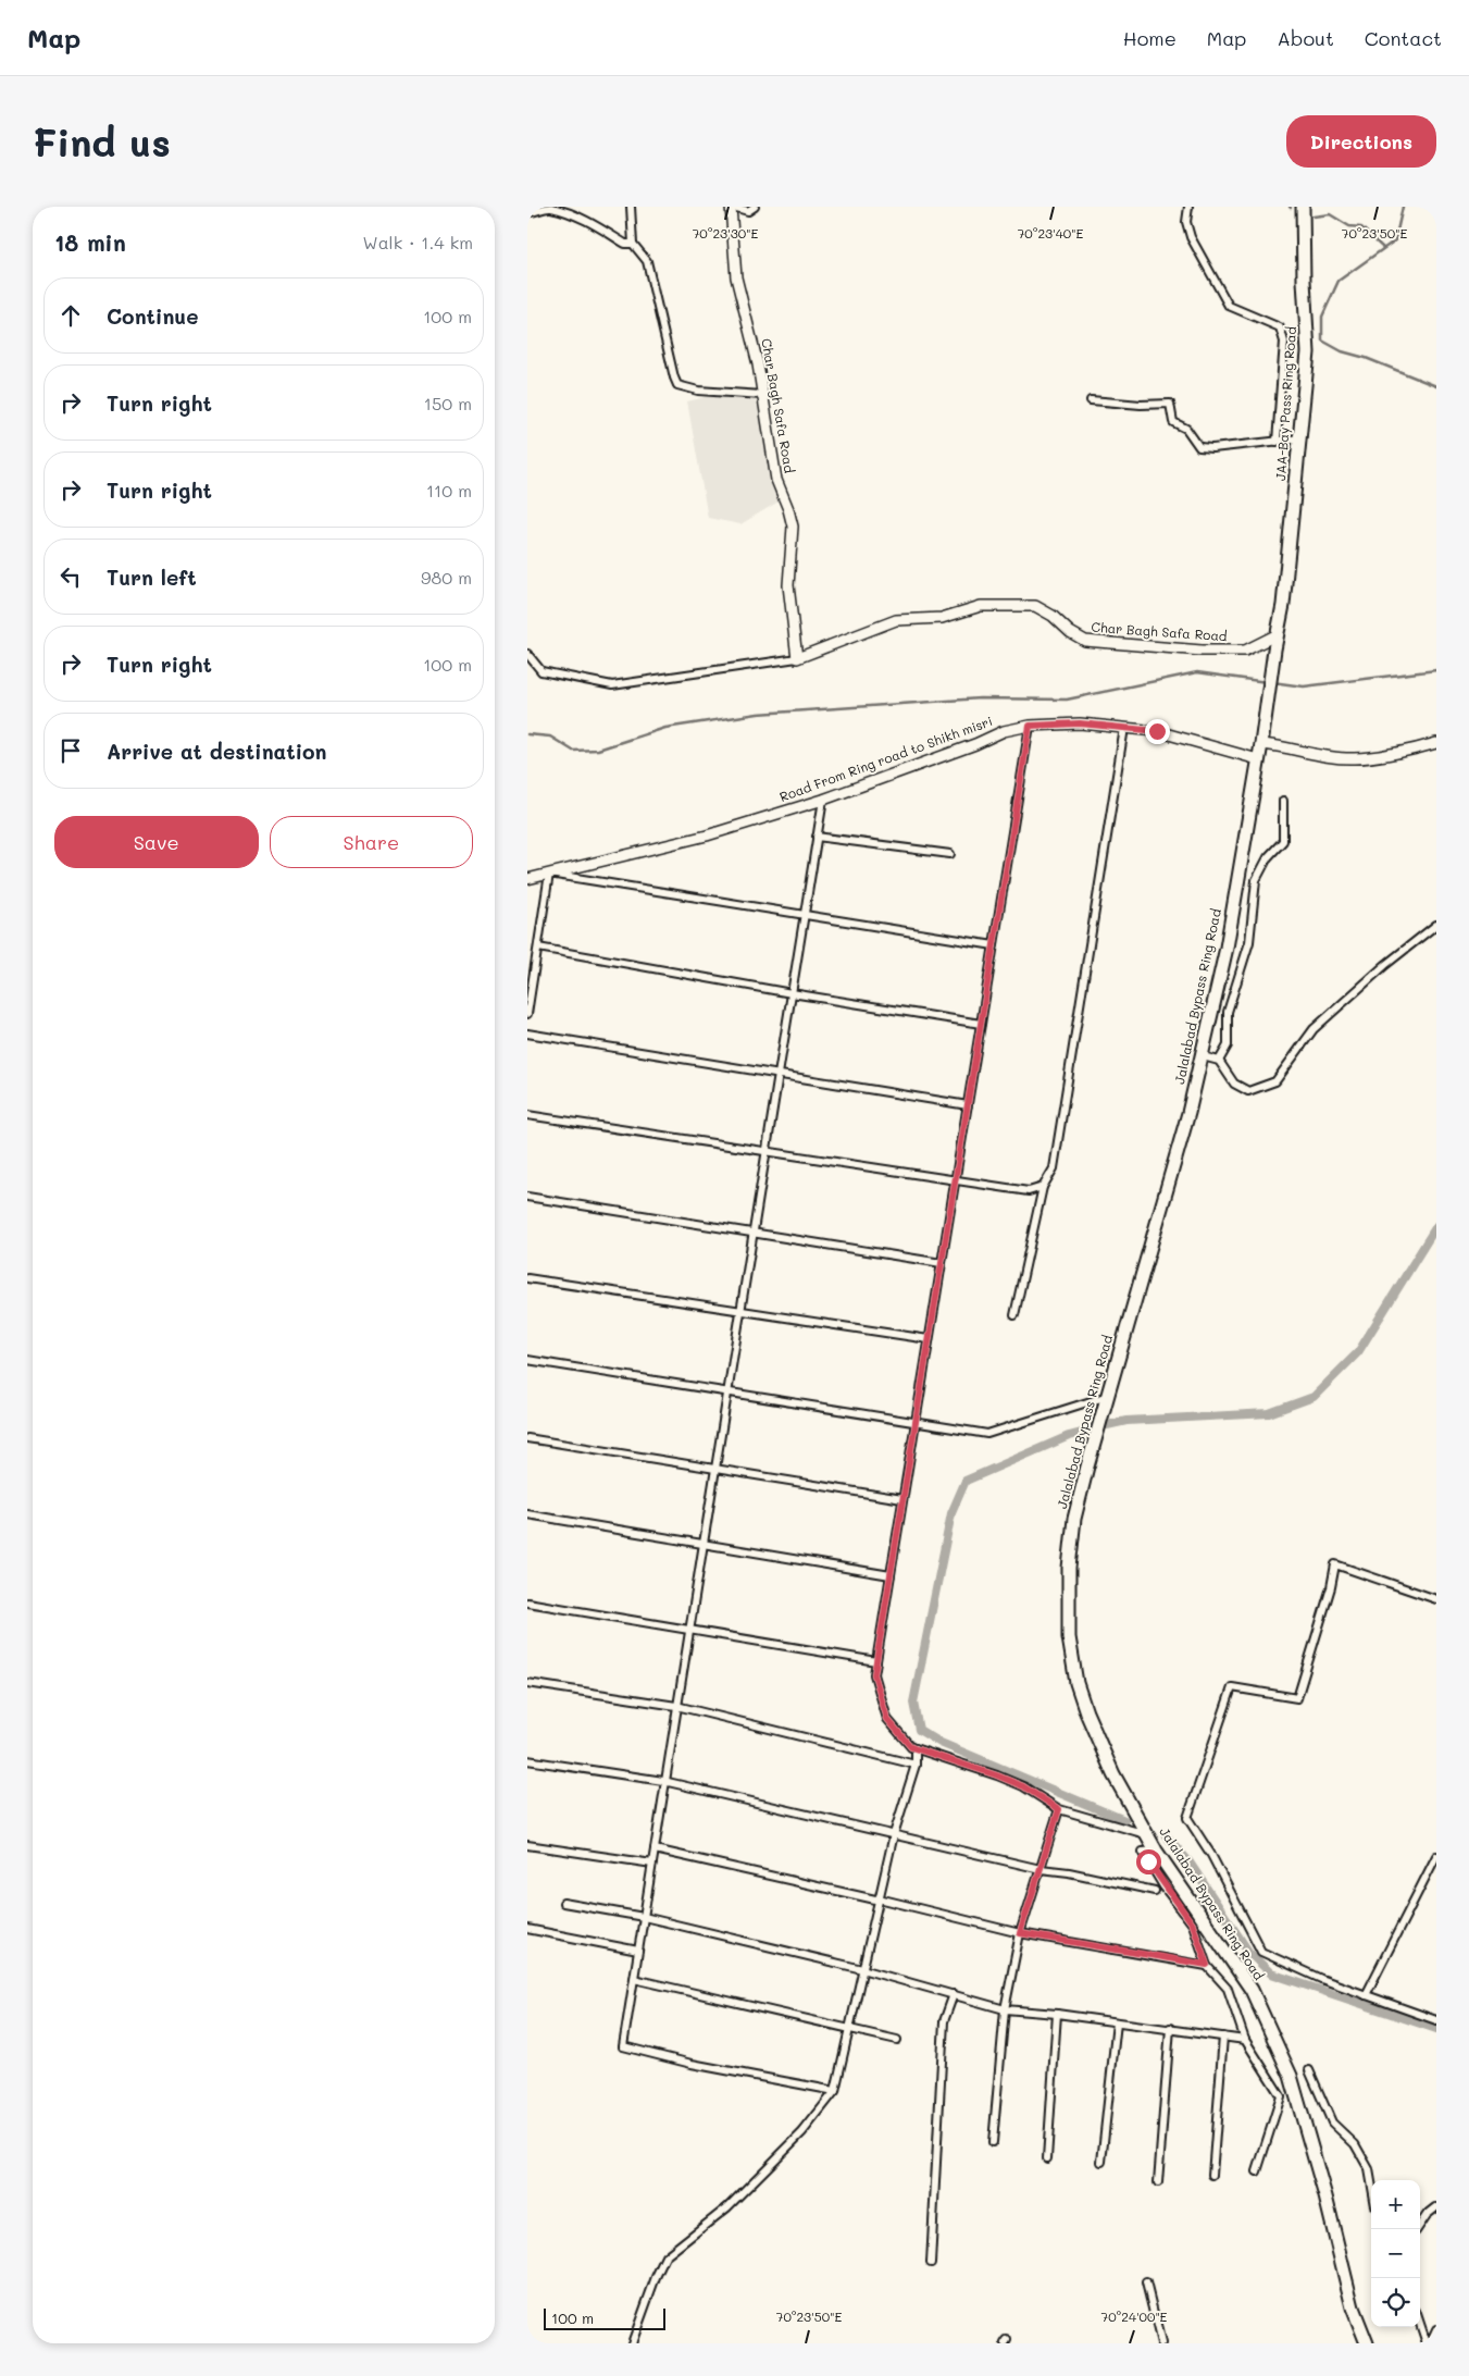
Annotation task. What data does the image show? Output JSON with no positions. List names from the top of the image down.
{
  "streets": {
    "highway": ["JAA-Bay Pass Ring Road", "Jalalabad Bypass Ring Road"],
    "street": ["Char Bagh Safa Road", "Road From Ring road to Shikh misri"]
  },
  "crossings": [
    ["JAA-Bay Pass Ring Road", "Char Bagh Safa Road"],
    ["JAA-Bay Pass Ring Road", "Jalalabad Bypass Ring Road"],
    ["Char Bagh Safa Road", "Jalalabad Bypass Ring Road"],
    ["Road From Ring road to Shikh misri", "Jalalabad Bypass Ring Road"]
  ],
  "scale_bar": "100 m",
  "page": {
    "header": "Map",
    "nav": [
      "Home",
      "Map",
      "About",
      "Contact"
    ],
    "buttons": [
      "Directions",
      ["Save", "Share"]
    ],
    "title": "Find us",
    "heading": ["18 min", "Walk · 1.4 km"],
    "list": [
      ["Continue", "100 m"],
      ["Turn right", "150 m"],
      ["Turn right", "110 m"],
      ["Turn left", "980 m"],
      ["Turn right", "100 m"],
      "Arrive at destination"
    ],
    "map_buttons": ["+", "−"],
    "scale": "100 m"
  },
  "coordinates": [
    "70°23'30\"E",
    "70°23'40\"E",
    "70°23'50\"E",
    "70°24'00\"E"
  ]
}
